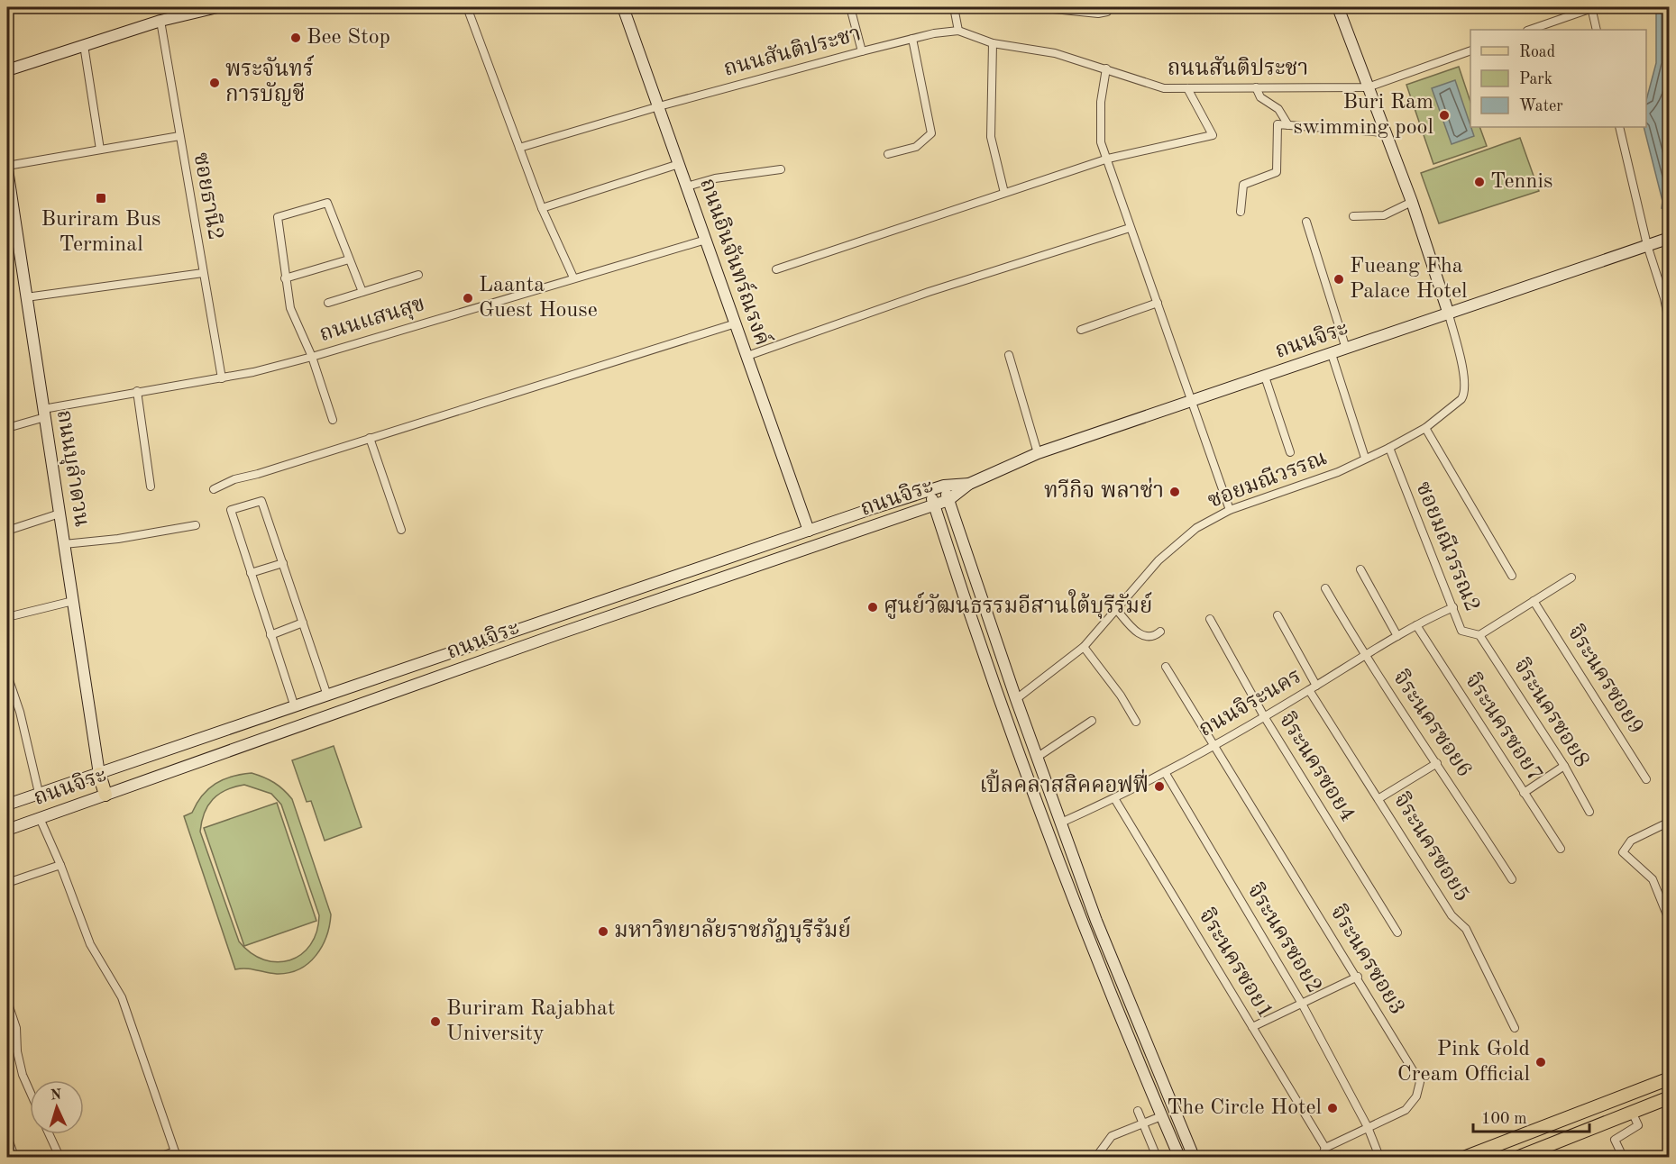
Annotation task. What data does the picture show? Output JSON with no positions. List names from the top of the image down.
{
  "streets": {
    "main road": ["ถนนอินจันทร์ณรงค์", "ถนนจิระ", "ถนนบุลำดวน"],
    "street": [
      "ถนนสันติประชา",
      "ซอยธานี2",
      "ถนนแสนสุข",
      "ซอยมณีวรรณ",
      "ซอยมณีวรรณ2",
      "จิระนครซอย9",
      "ถนนจิระนคร",
      "จิระนครซอย8",
      "จิระนครซอย6",
      "จิระนครซอย7",
      "จิระนครซอย4",
      "จิระนครซอย5",
      "จิระนครซอย2",
      "จิระนครซอย3",
      "จิระนครซอย1"
    ]
  },
  "crossings": [
    ["ถนนสันติประชา", "ถนนอินจันทร์ณรงค์"],
    ["ซอยธานี2", "ถนนแสนสุข"],
    ["ถนนอินจันทร์ณรงค์", "ถนนแสนสุข"],
    ["ถนนอินจันทร์ณรงค์", "ถนนจิระ"],
    ["ถนนแสนสุข", "ถนนบุลำดวน"],
    ["ถนนจิระ", "ถนนบุลำดวน"],
    ["ถนนจิระ", "ซอยมณีวรรณ"],
    ["ซอยมณีวรรณ", "ซอยมณีวรรณ2"],
    ["ซอยมณีวรรณ2", "จิระนครซอย9"],
    ["ซอยมณีวรรณ2", "ถนนจิระนคร"],
    ["ซอยมณีวรรณ2", "จิระนครซอย8"],
    ["ถนนจิระนคร", "จิระนครซอย6"],
    ["ถนนจิระนคร", "จิระนครซอย7"],
    ["ถนนจิระนคร", "จิระนครซอย4"],
    ["ถนนจิระนคร", "จิระนครซอย5"],
    ["ถนนจิระนคร", "จิระนครซอย2"],
    ["ถนนจิระนคร", "จิระนครซอย3"],
    ["ถนนจิระนคร", "จิระนครซอย1"],
    ["จิระนครซอย2", "จิระนครซอย3"],
    ["จิระนครซอย3", "จิระนครซอย1"]
  ],
  "places": {
    "other": [
      "Bee Stop",
      "พระจันทร์ การบัญชี",
      "Buri Ram swimming pool",
      "Tennis",
      "Fueang Fha Palace Hotel",
      "Laanta Guest House",
      "ทวีกิจ พลาซ่า",
      "ศูนย์วัฒนธรรมอีสานใต้บุรีรัมย์",
      "เปิ้ลคลาสสิคคอฟฟี่",
      "มหาวิทยาลัยราชภัฏบุรีรัมย์",
      "Buriram Rajabhat University",
      "Pink Gold Cream Official",
      "The Circle Hotel"
    ],
    "transit": ["Buriram Bus Terminal"]
  },
  "legend": ["Road", "Park", "Water"],
  "scale_bar": "100 m",
  "north": "top"
}
